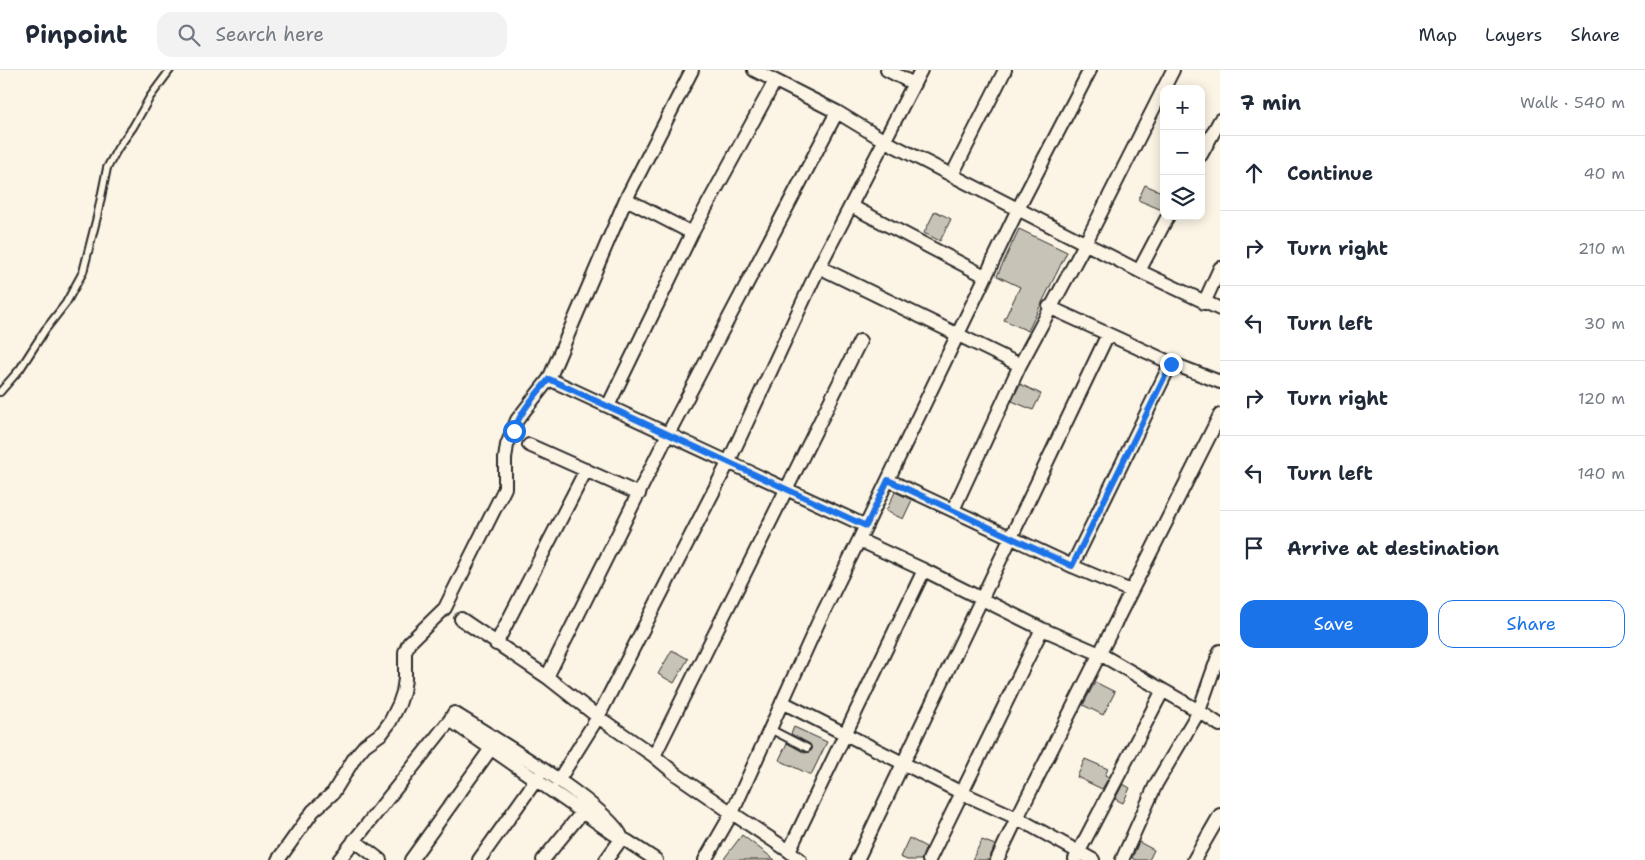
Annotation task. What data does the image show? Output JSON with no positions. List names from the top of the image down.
{
  "page": {
    "header": "Pinpoint",
    "search": "Search here",
    "nav": ["Map", "Layers", "Share"],
    "heading": ["7 min", "Walk · 540 m"],
    "map_buttons": ["+", "−"],
    "list": [
      ["Continue", "40 m"],
      ["Turn right", "210 m"],
      ["Turn left", "30 m"],
      ["Turn right", "120 m"],
      ["Turn left", "140 m"],
      "Arrive at destination"
    ],
    "buttons": ["Save", "Share"]
  }
}
